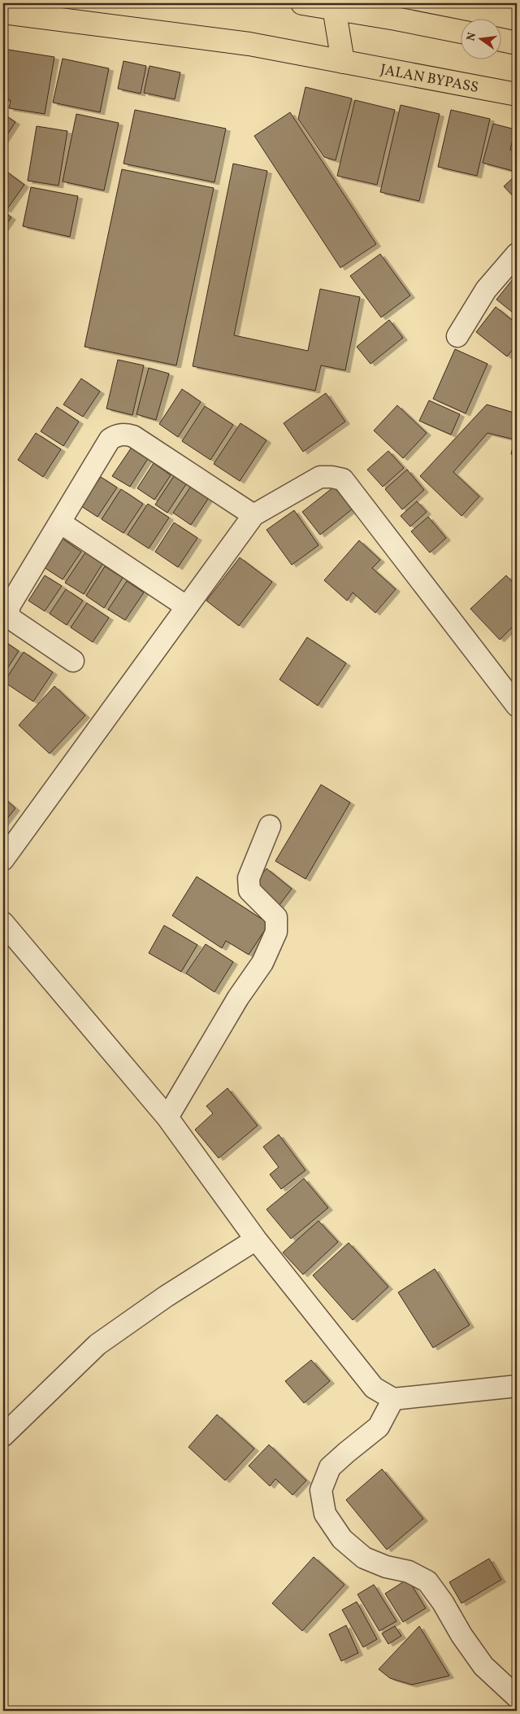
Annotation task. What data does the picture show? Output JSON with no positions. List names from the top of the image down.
{
  "streets": {
    "highway": ["JALAN BYPASS"]
  },
  "north": "left"
}
